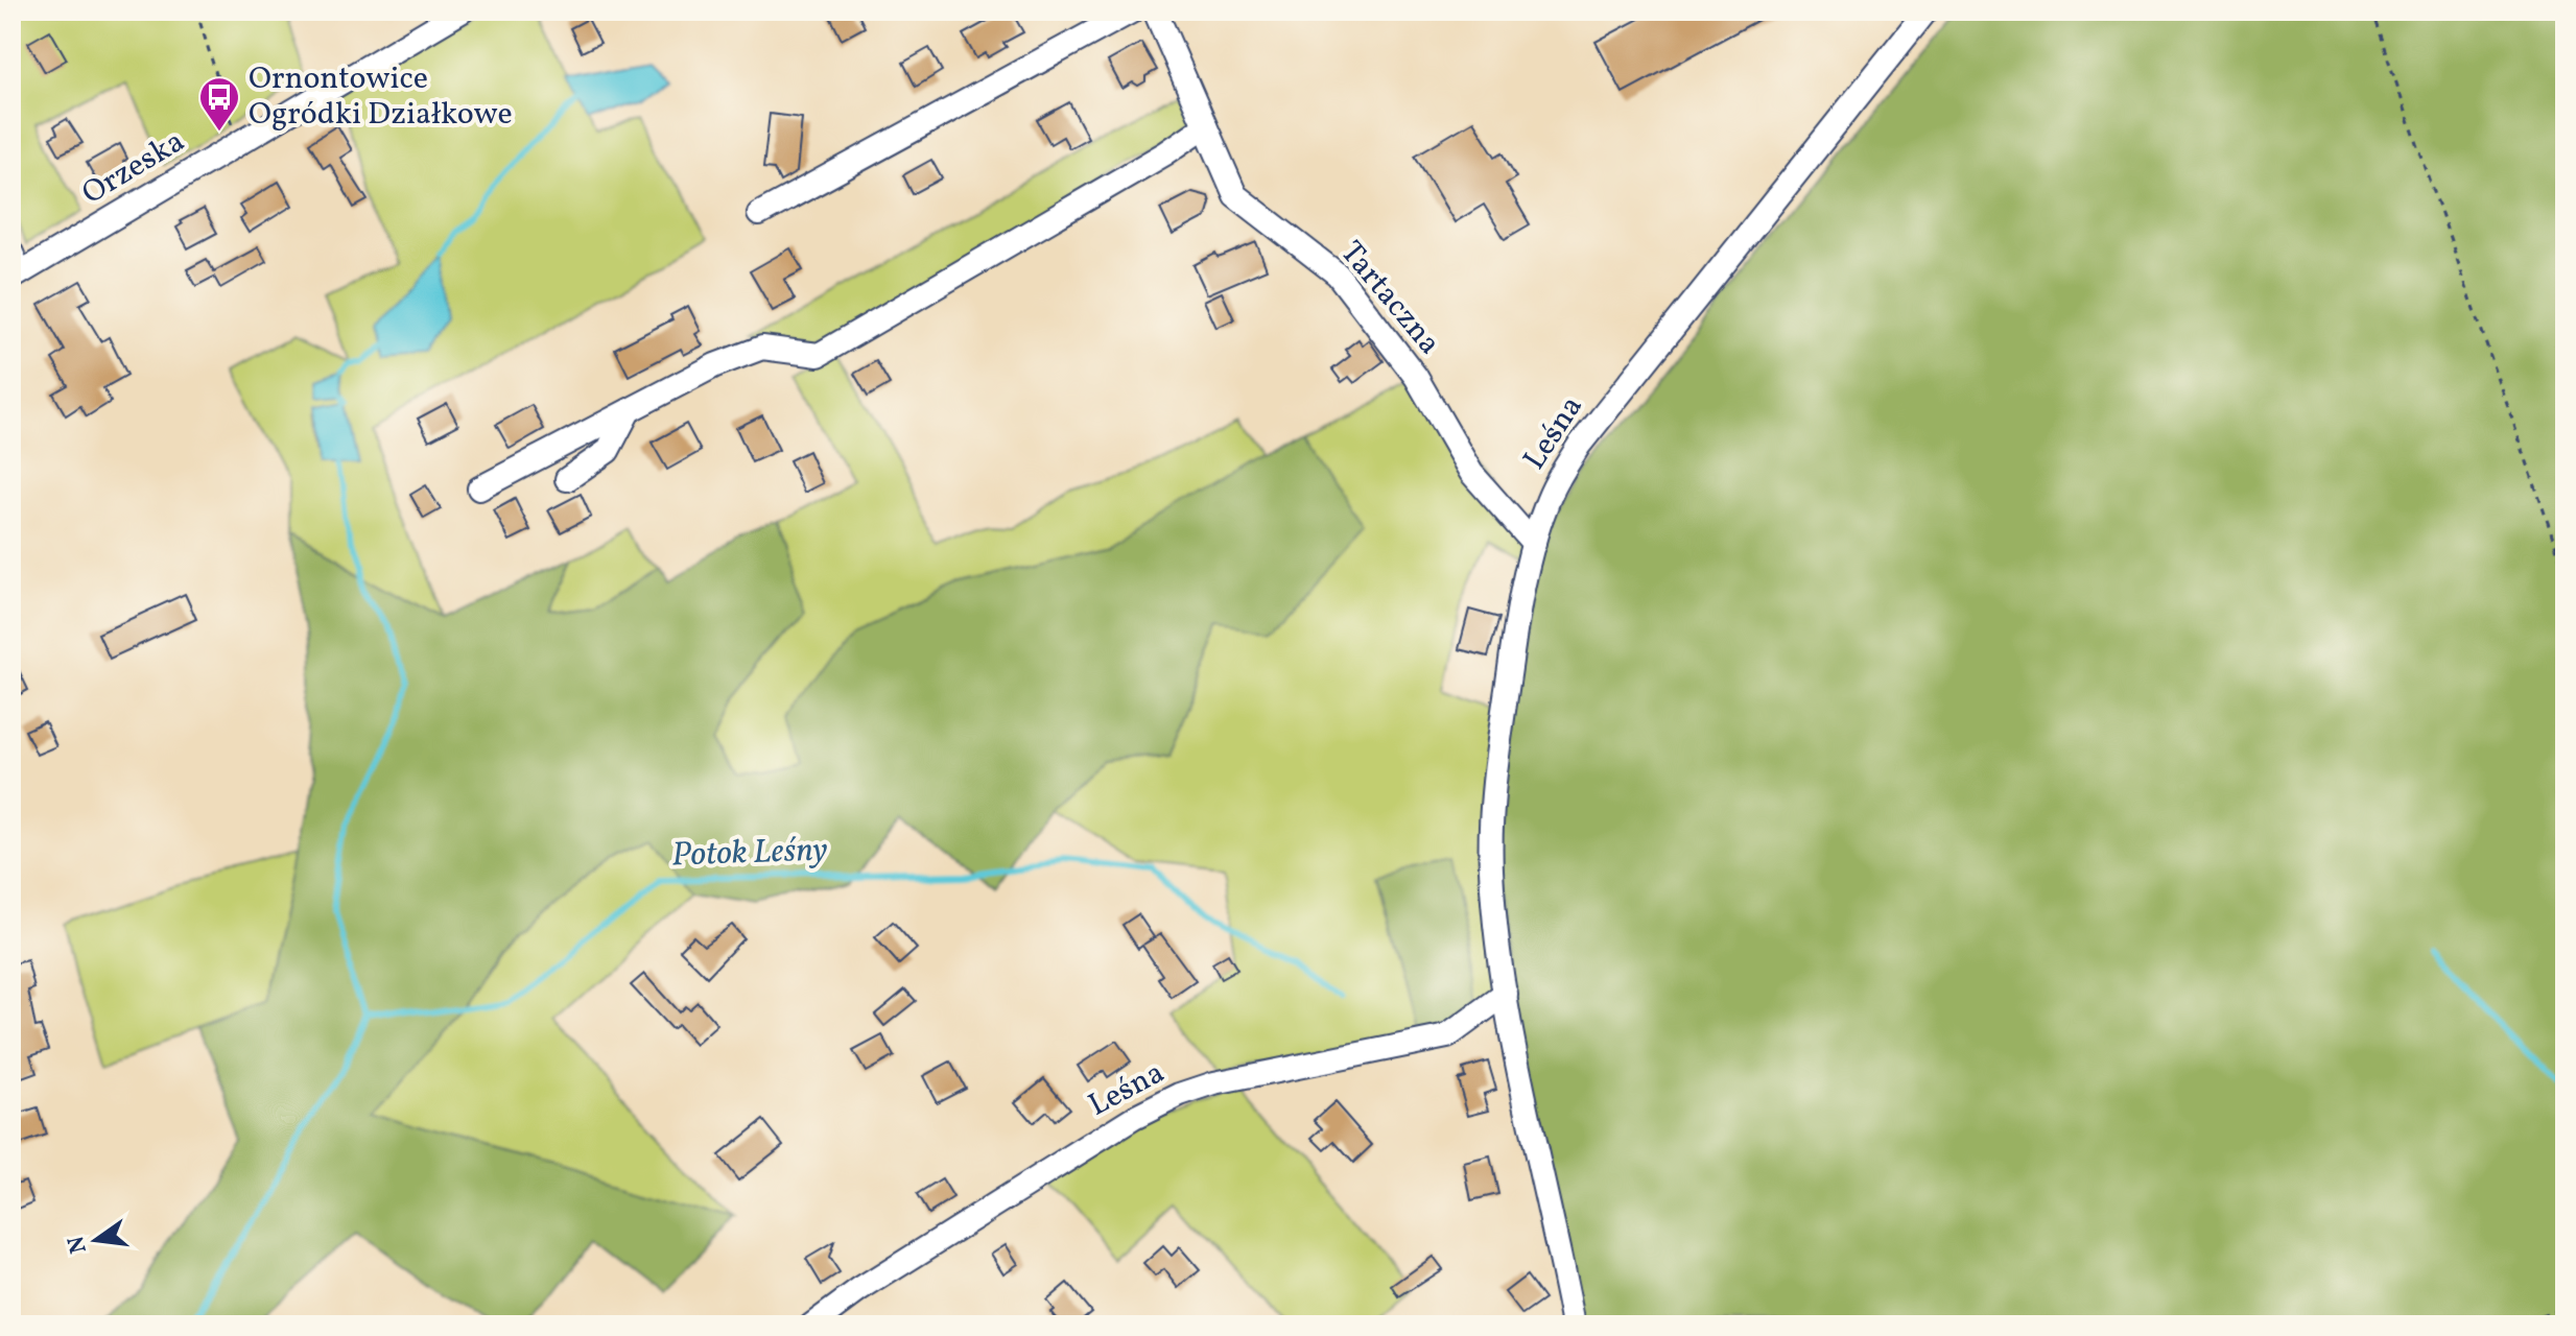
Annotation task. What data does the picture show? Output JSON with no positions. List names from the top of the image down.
{
  "streets": {
    "street": ["Orzeska", "Tartaczna", "Leśna"]
  },
  "crossings": [
    ["Tartaczna", "Leśna"]
  ],
  "water": ["Potok Leśny"],
  "places": {
    "bus stop": ["Ornontowice Ogródki Działkowe"]
  },
  "north": "left"
}
